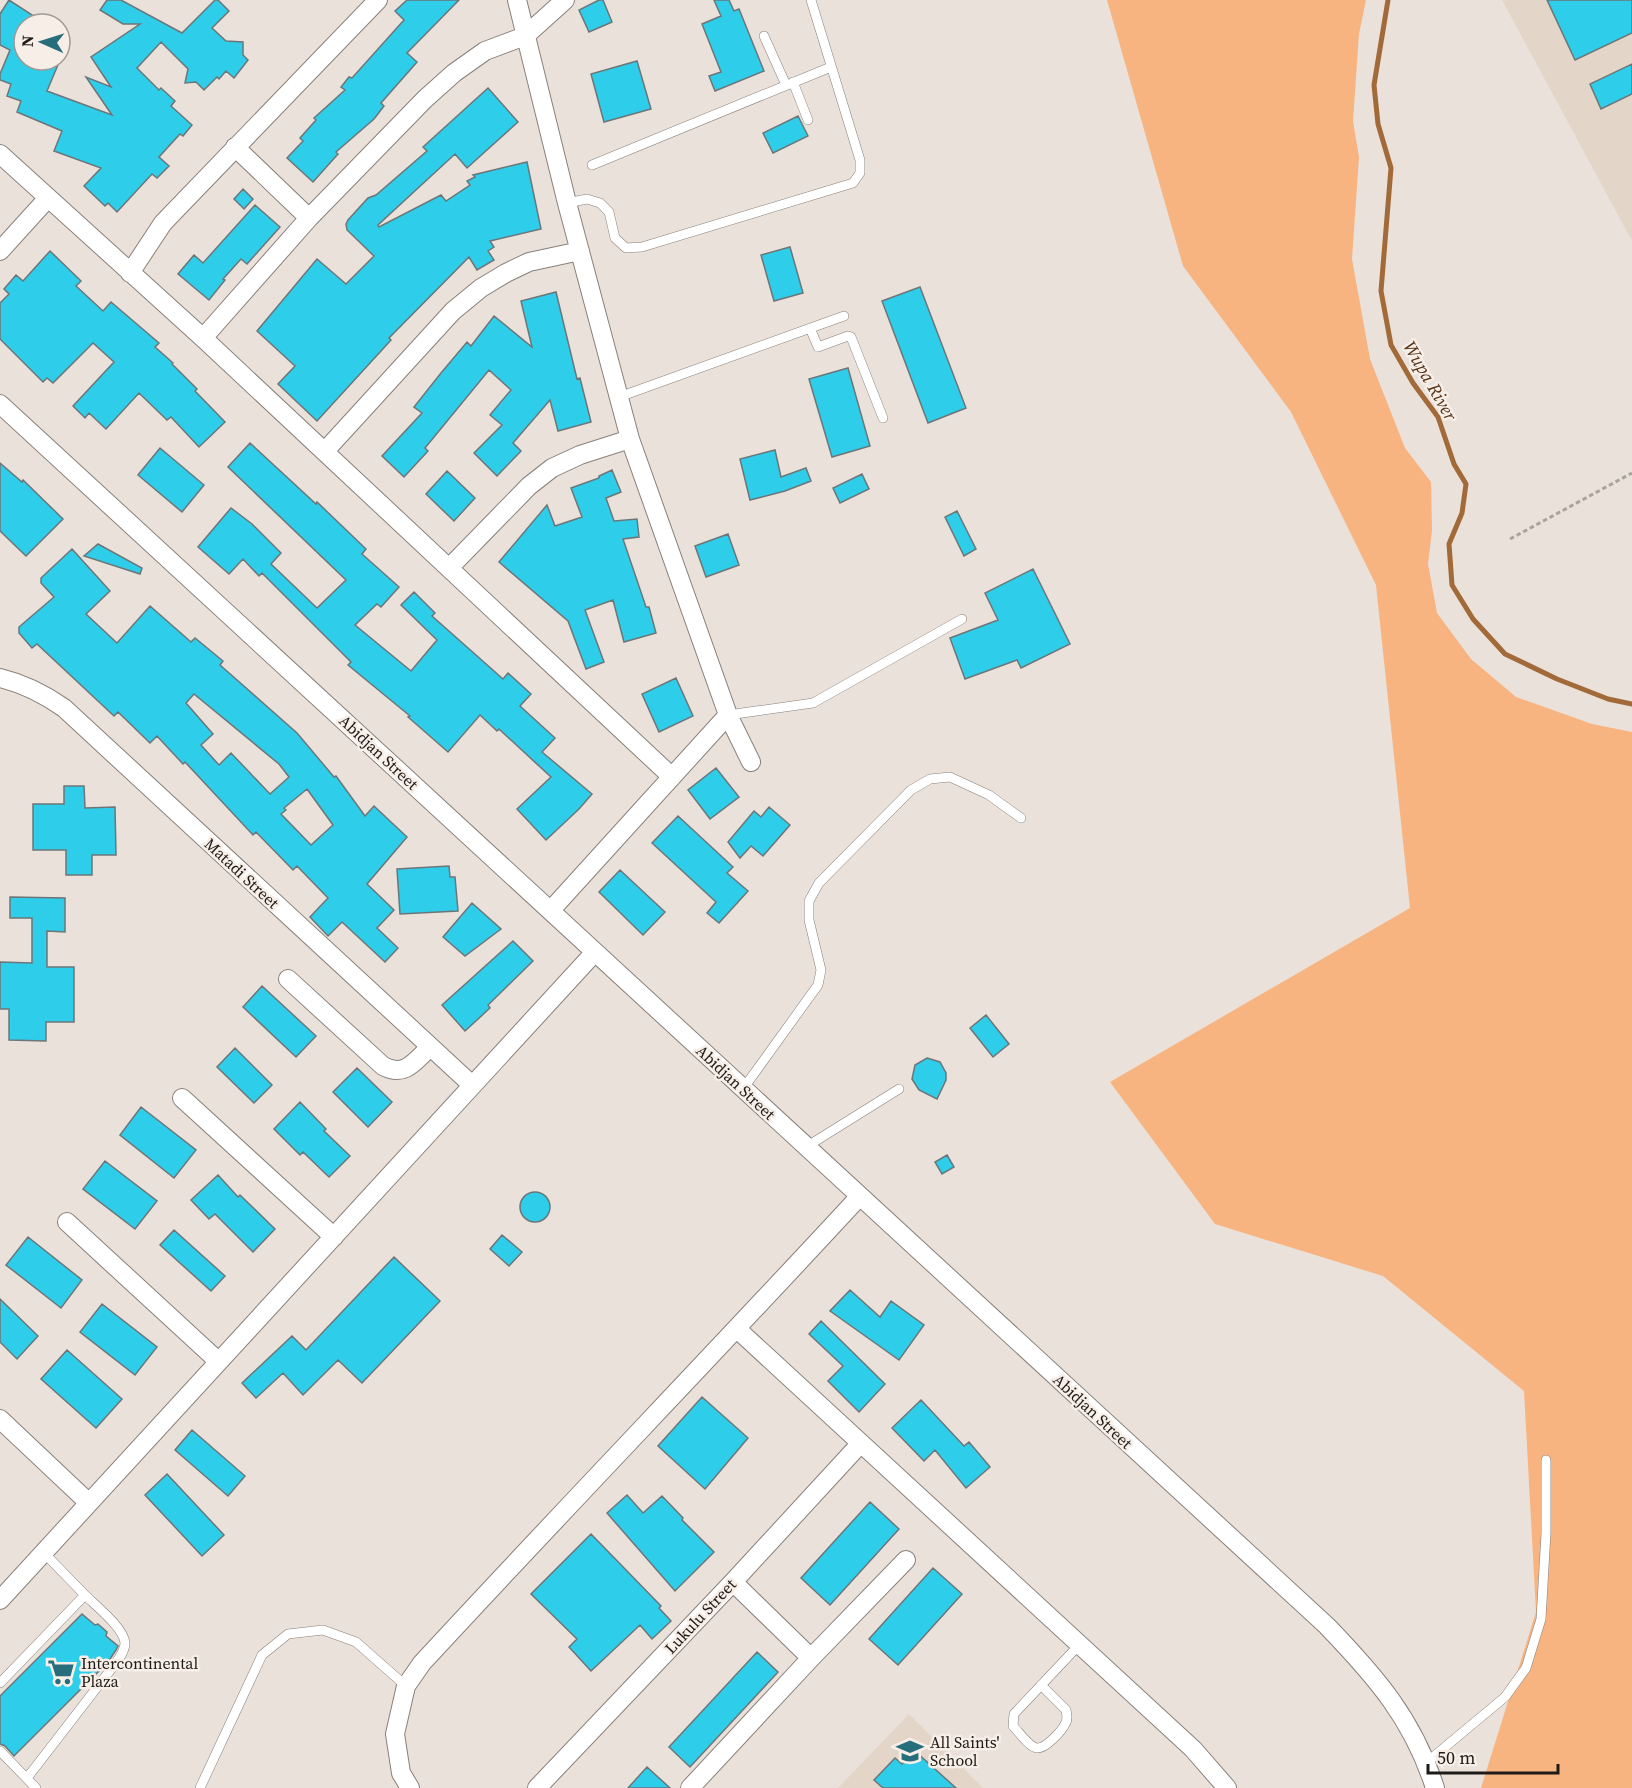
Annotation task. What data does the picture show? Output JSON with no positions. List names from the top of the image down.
{
  "streets": {
    "street": ["Abidjan Street", "Matadi Street", "Lukulu Street"]
  },
  "water": ["Wupa River"],
  "places": {
    "supermarket": ["Intercontinental Plaza"],
    "school or university": ["All Saints' School"]
  },
  "scale_bar": "50 m",
  "north": "left"
}
